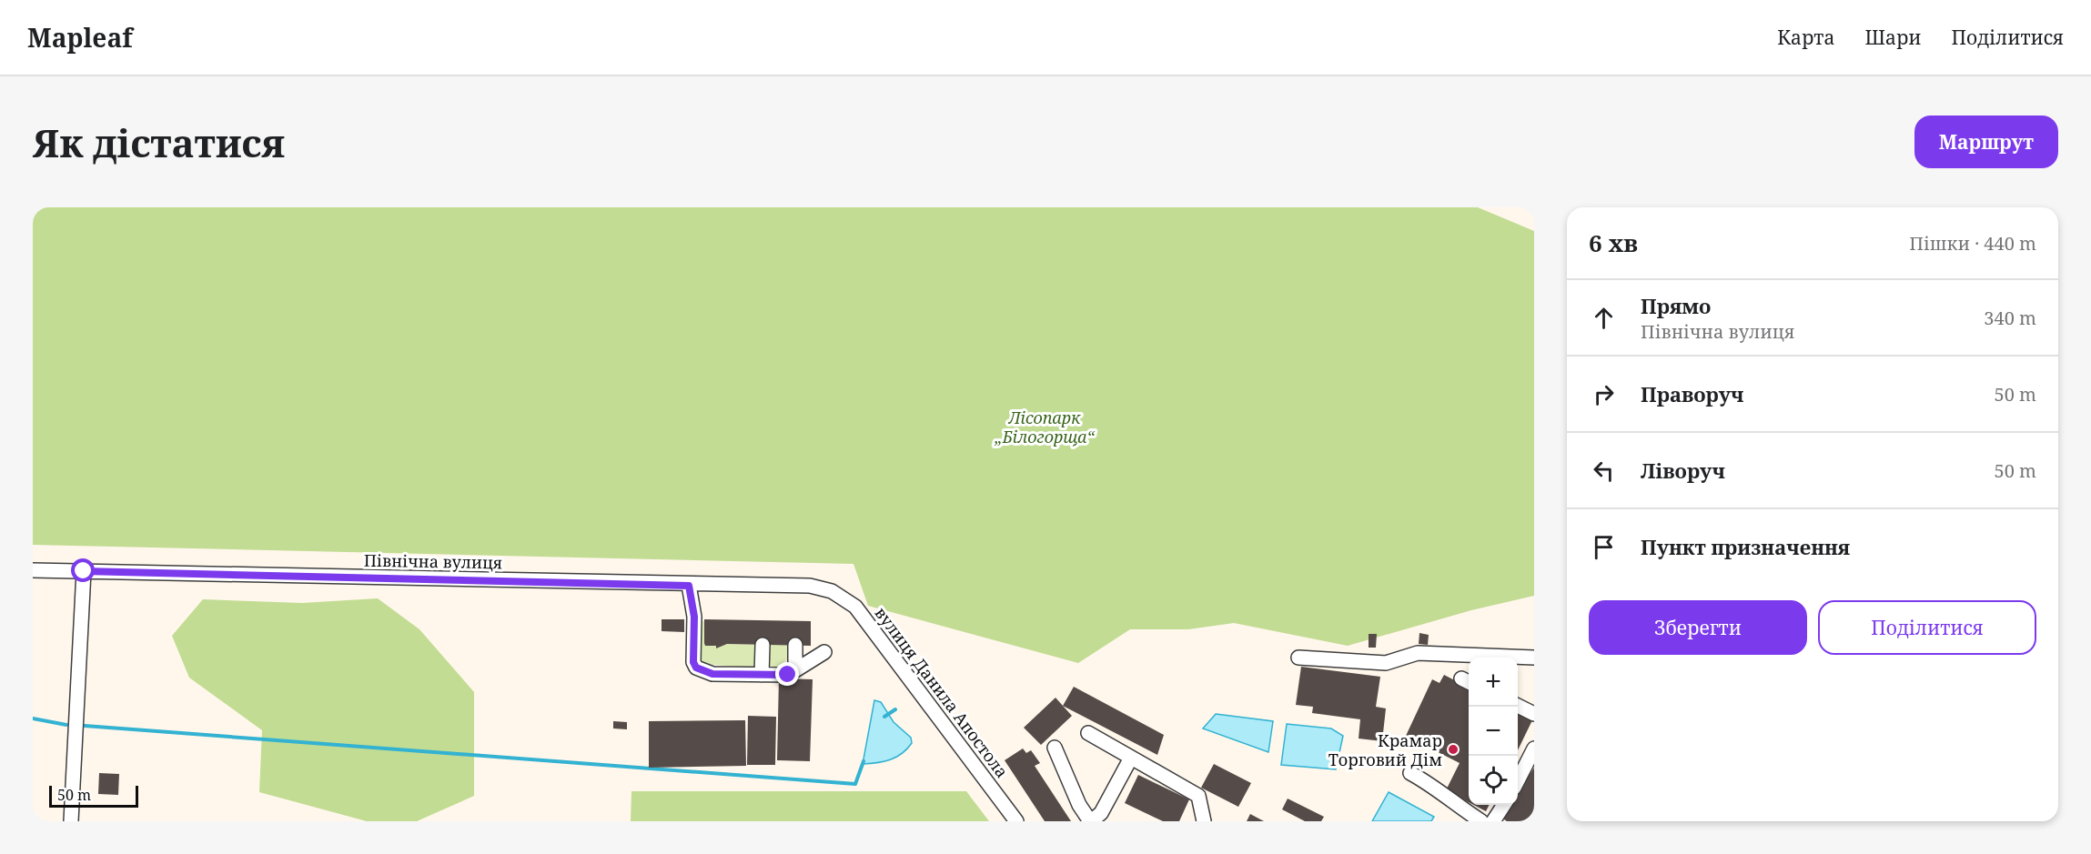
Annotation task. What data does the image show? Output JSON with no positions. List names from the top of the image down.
{
  "streets": {
    "street": ["Північна вулиця", "вулиця Данила Апостола"]
  },
  "crossings": [
    ["Північна вулиця", "вулиця Данила Апостола"]
  ],
  "parks": ["Лісопарк „Білогорща“"],
  "places": ["Крамар Торговий Дім"],
  "scale_bar": "50 m",
  "page": {
    "header": "Mapleaf",
    "nav": ["Карта", "Шари", "Поділитися"],
    "buttons": [
      "Маршрут",
      ["Зберегти", "Поділитися"]
    ],
    "title": "Як дістатися",
    "heading": ["6 хв", "Пішки · 440 m"],
    "list": [
      ["Прямо", "Північна вулиця", "340 m"],
      ["Праворуч", "50 m"],
      ["Ліворуч", "50 m"],
      "Пункт призначення"
    ],
    "map_buttons": ["+", "−"],
    "scale": "50 m"
  }
}
